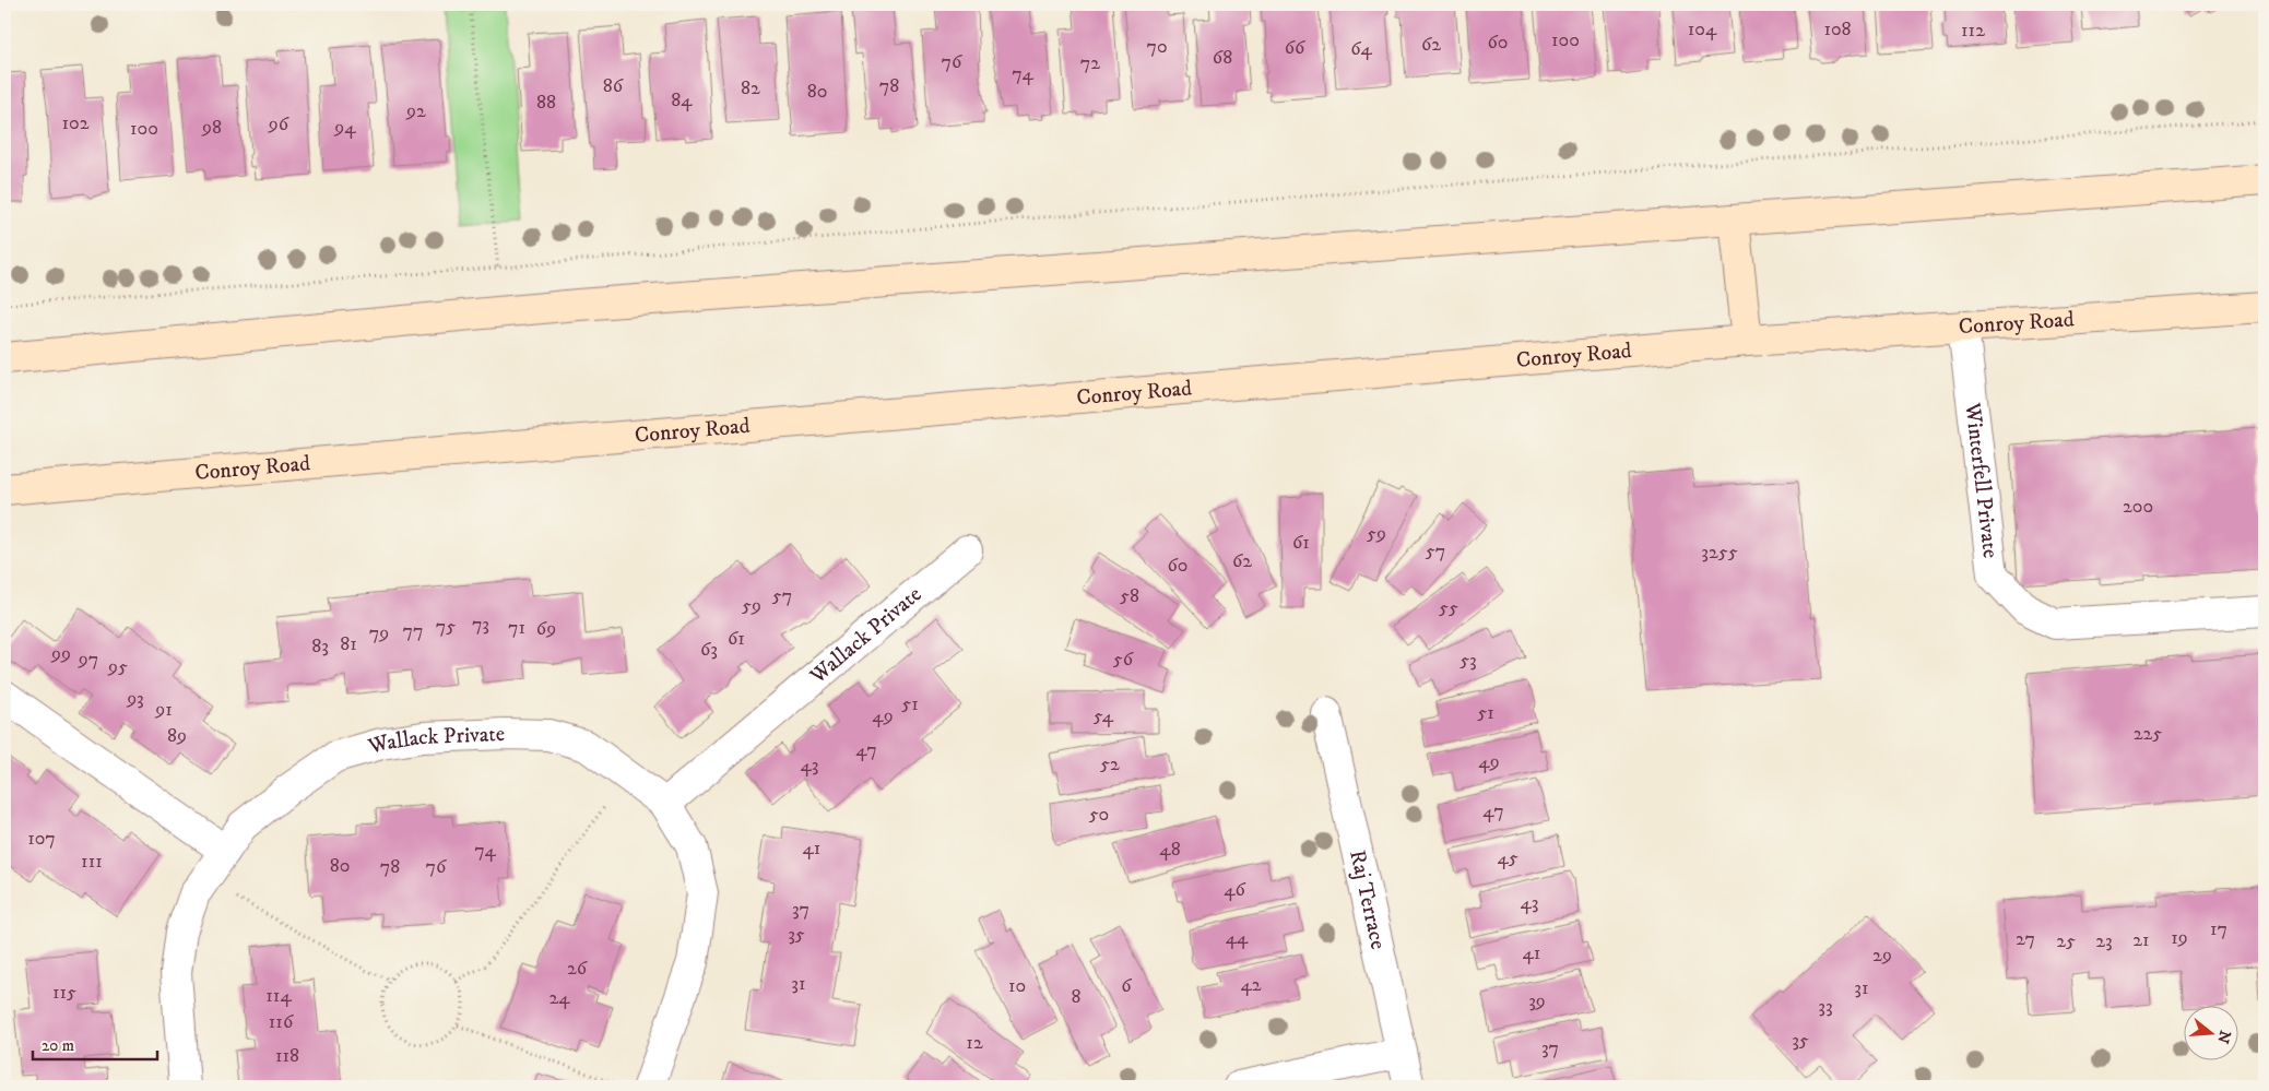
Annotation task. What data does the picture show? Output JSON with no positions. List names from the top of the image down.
{
  "streets": {
    "main road": ["Conroy Road"],
    "street": ["Winterfell Private", "Wallack Private", "Raj Terrace"]
  },
  "crossings": [
    ["Conroy Road", "Winterfell Private"]
  ],
  "house_numbers": [
    "104",
    "108",
    "112",
    "100",
    "60",
    "62",
    "70",
    "66",
    "64",
    "68",
    "76",
    "72",
    "74",
    "86",
    "78",
    "82",
    "80",
    "84",
    "88",
    "92",
    "102",
    "96",
    "98",
    "94",
    "100",
    "200",
    "59",
    "61",
    "57",
    "3255",
    "62",
    "60",
    "57",
    "58",
    "59",
    "55",
    "73",
    "75",
    "71",
    "69",
    "77",
    "79",
    "61",
    "81",
    "83",
    "63",
    "99",
    "97",
    "56",
    "53",
    "95",
    "93",
    "51",
    "91",
    "51",
    "49",
    "54",
    "225",
    "89",
    "47",
    "49",
    "52",
    "43",
    "47",
    "50",
    "107",
    "41",
    "48",
    "74",
    "45",
    "111",
    "80",
    "78",
    "76",
    "46",
    "43",
    "37",
    "17",
    "35",
    "44",
    "19",
    "27",
    "21",
    "25",
    "23",
    "41",
    "29",
    "26",
    "31",
    "42",
    "10",
    "6",
    "31",
    "115",
    "114",
    "8",
    "24",
    "39",
    "33",
    "116",
    "35",
    "12",
    "37",
    "118"
  ],
  "scale_bar": "20 m",
  "north": "right"
}
